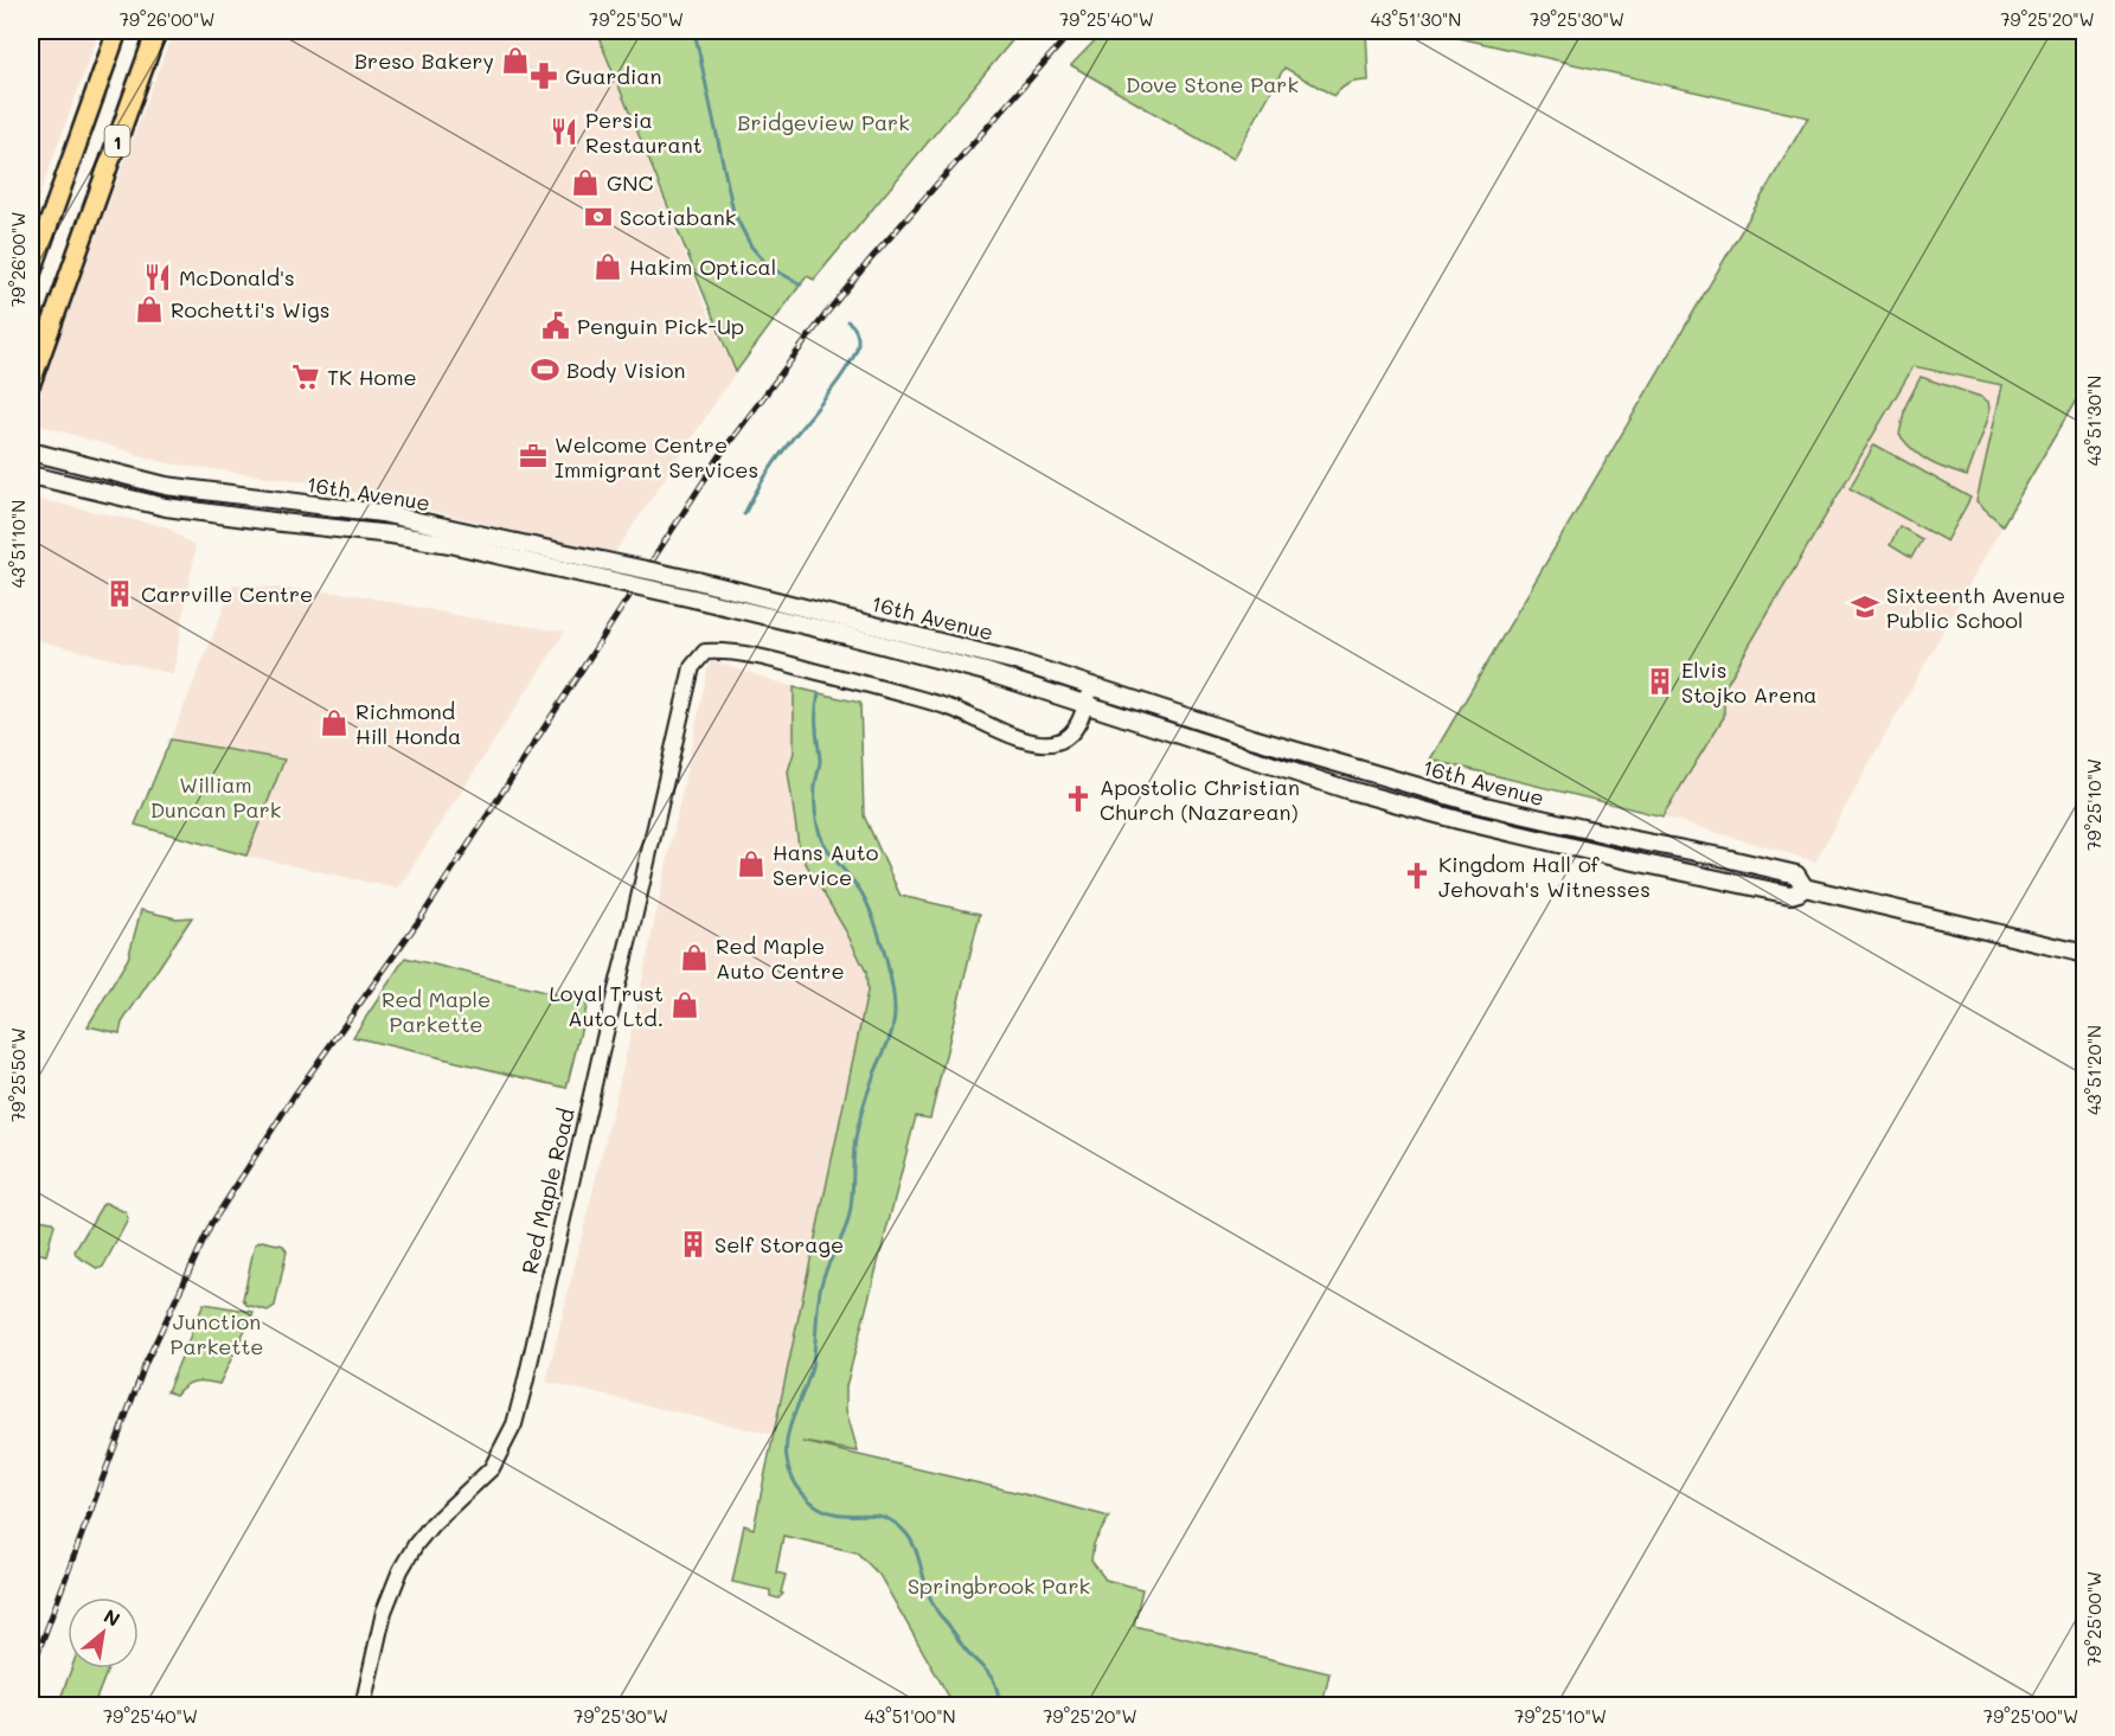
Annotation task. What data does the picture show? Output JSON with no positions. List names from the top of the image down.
{
  "streets": {
    "main road": ["1", "16th Avenue"],
    "street": ["Red Maple Road"]
  },
  "crossings": [
    ["16th Avenue", "Red Maple Road"]
  ],
  "parks": [
    "Dove Stone Park",
    "Bridgeview Park",
    "William Duncan Park",
    "Red Maple Parkette",
    "Junction Parkette",
    "Springbrook Park"
  ],
  "places": {
    "shop": [
      "Breso Bakery",
      "GNC",
      "Hakim Optical",
      "Rochetti's Wigs",
      "Richmond Hill Honda",
      "Hans Auto Service",
      "Red Maple Auto Centre",
      "Loyal Trust Auto Ltd."
    ],
    "pharmacy": ["Guardian"],
    "restaurant": ["Persia Restaurant", "McDonald's"],
    "bank": ["Scotiabank"],
    "public building": ["Penguin Pick-Up"],
    "sports": ["Body Vision"],
    "supermarket": ["TK Home"],
    "office": ["Welcome Centre Immigrant Services"],
    "building": ["Carrville Centre", "Elvis Stojko Arena", "Self Storage"],
    "school or university": ["Sixteenth Avenue Public School"],
    "church": ["Apostolic Christian Church (Nazarean)", "Kingdom Hall of Jehovah's Witnesses"]
  },
  "north": "top right",
  "coordinates": [
    "79°26'00\"W",
    "79°25'50\"W",
    "79°25'40\"W",
    "43°51'30\"N",
    "79°25'30\"W",
    "79°25'20\"W",
    "43°51'10\"N",
    "79°25'10\"W",
    "43°51'20\"N",
    "79°25'00\"W",
    "43°51'00\"N"
  ]
}
